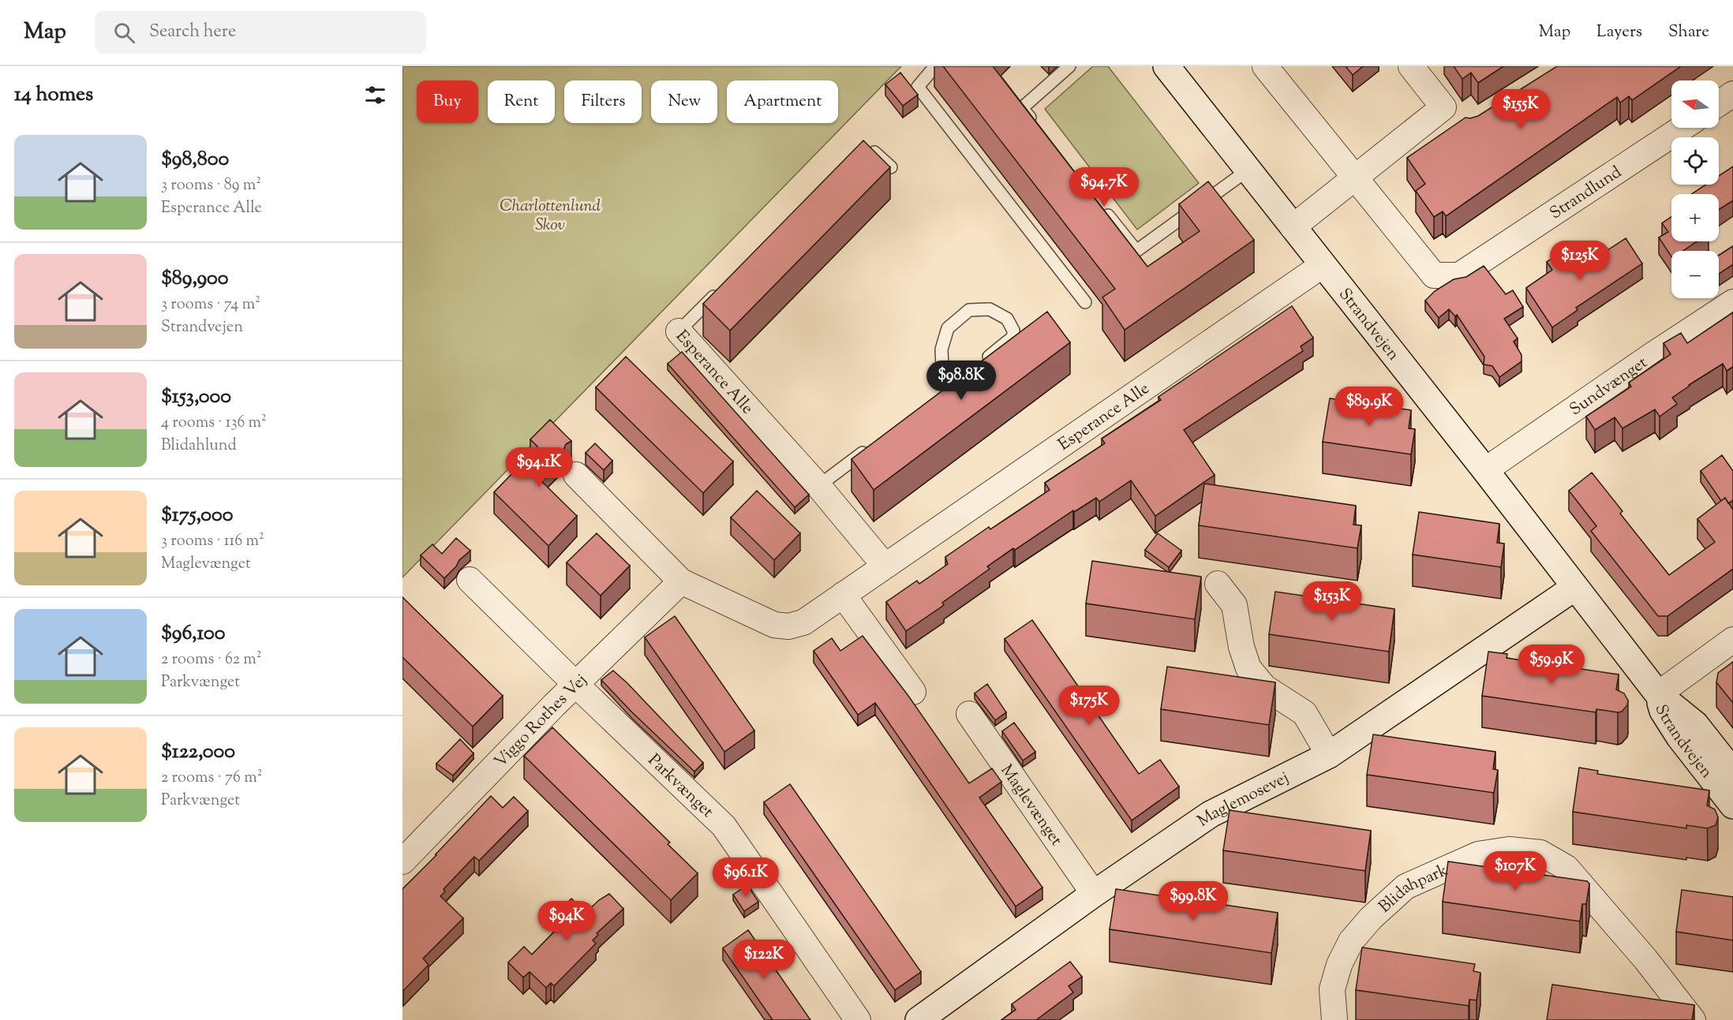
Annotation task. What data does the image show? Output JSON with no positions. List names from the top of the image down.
{
  "streets": {
    "main road": ["Strandvejen", "Maglemosevej"],
    "street": [
      "Strandlund",
      "Esperance Alle",
      "Sundvænget",
      "Viggo Rothes Vej",
      "Parkvænget",
      "Maglevænget",
      "Blidahpark"
    ]
  },
  "crossings": [
    ["Strandvejen", "Esperance Alle"],
    ["Strandvejen", "Sundvænget"],
    ["Strandvejen", "Maglemosevej"],
    ["Esperance Alle", "Viggo Rothes Vej"],
    ["Viggo Rothes Vej", "Parkvænget"],
    ["Maglemosevej", "Maglevænget"]
  ],
  "parks": ["Charlottenlund Skov"],
  "north": "left",
  "page": {
    "header": "Map",
    "search": "Search here",
    "nav": ["Map", "Layers", "Share"],
    "heading": "14 homes",
    "map_buttons": ["+", "−"],
    "chip": [
      "Buy",
      "Rent",
      "Filters",
      "New",
      "Apartment"
    ],
    "price": [
      "$155K",
      "$94.7K",
      "$125K",
      "$98.8K",
      "$89.9K",
      "$94.1K",
      "$153K",
      "$59.9K",
      "$175K",
      "$107K",
      "$96.1K",
      "$99.8K",
      "$94K",
      "$122K"
    ],
    "list": [
      {
        "name": "$98,800",
        "note": "3 rooms · 89 m² · Esperance Alle"
      },
      {
        "name": "$89,900",
        "note": "3 rooms · 74 m² · Strandvejen"
      },
      {
        "name": "$153,000",
        "note": "4 rooms · 136 m² · Blidahlund"
      },
      {
        "name": "$175,000",
        "note": "3 rooms · 116 m² · Maglevænget"
      },
      {
        "name": "$96,100",
        "note": "2 rooms · 62 m² · Parkvænget"
      },
      {
        "name": "$122,000",
        "note": "2 rooms · 76 m² · Parkvænget"
      }
    ]
  }
}
